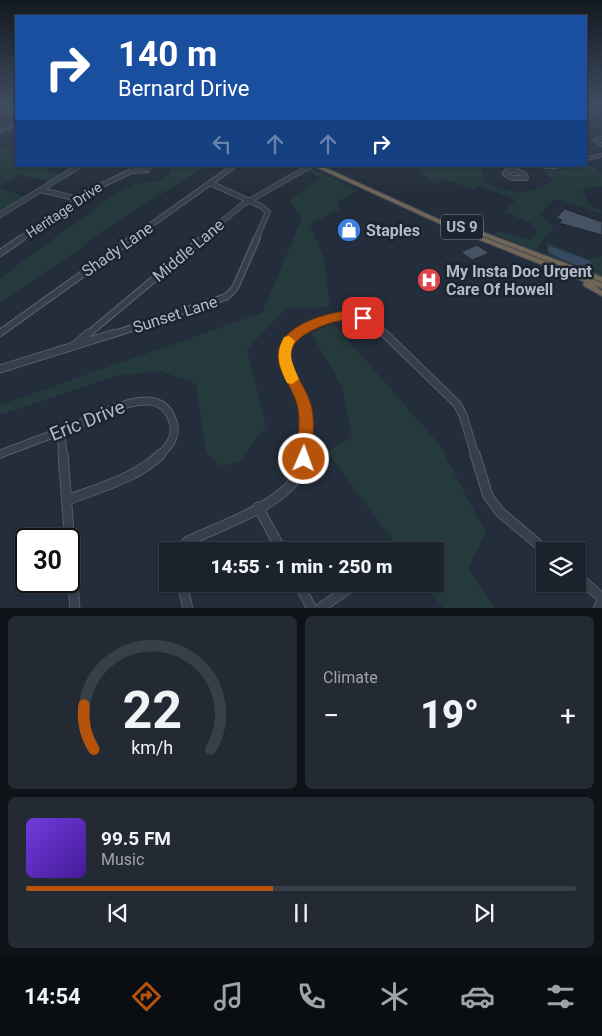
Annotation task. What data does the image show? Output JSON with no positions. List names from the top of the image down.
{
  "streets": {
    "highway": ["US 9"],
    "street": [
      "Heritage Drive",
      "Shady Lane",
      "Middle Lane",
      "Sunset Lane",
      "Eric Drive"
    ]
  },
  "crossings": [
    ["Shady Lane", "Sunset Lane"],
    ["Middle Lane", "Sunset Lane"]
  ],
  "places": {
    "shop": ["Staples"],
    "hospital": ["My Insta Doc Urgent Care Of Howell"]
  },
  "page": {
    "turn": ["140 m", "Bernard Drive"],
    "limit": "30",
    "trip": "14:55 · 1 min · 250 m",
    "tile": "Climate",
    "heat": ["−", "19°", "+"],
    "song": ["99.5 FM", "Music"],
    "tabs": "14:54",
    "gauge": ["22", "km/h"]
  }
}
